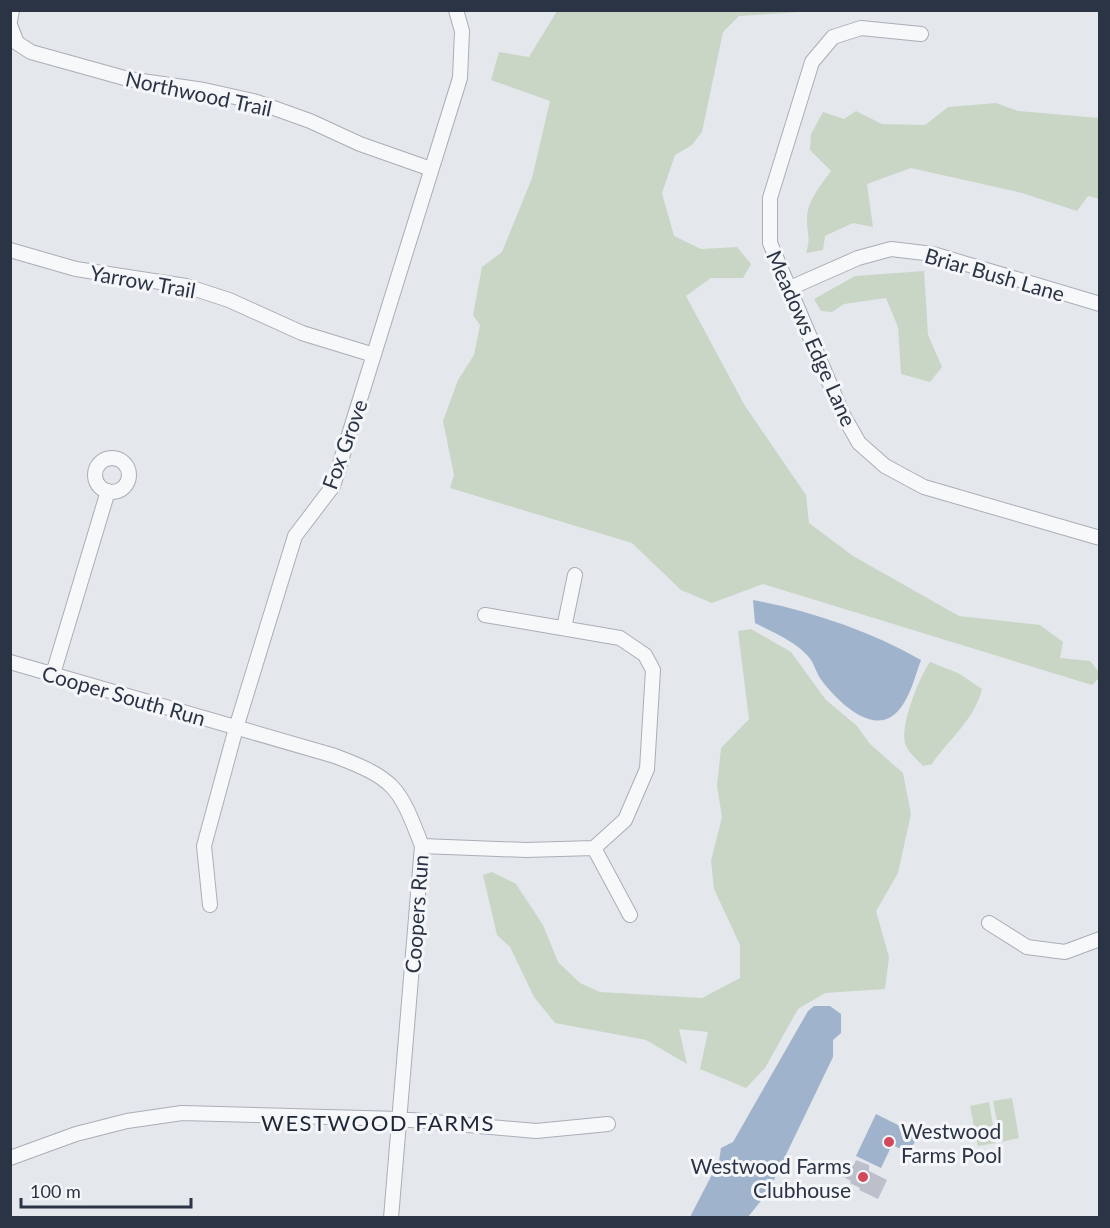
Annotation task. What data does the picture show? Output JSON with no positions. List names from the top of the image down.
{
  "streets": {
    "street": [
      "Northwood Trail",
      "Briar Bush Lane",
      "Yarrow Trail",
      "Meadows Edge Lane",
      "Fox Grove",
      "Cooper South Run",
      "Coopers Run"
    ]
  },
  "crossings": [
    ["Northwood Trail", "Fox Grove"],
    ["Briar Bush Lane", "Meadows Edge Lane"],
    ["Yarrow Trail", "Fox Grove"],
    ["Fox Grove", "Cooper South Run"],
    ["Fox Grove", "Coopers Run"],
    ["Cooper South Run", "Coopers Run"]
  ],
  "districts": ["WESTWOOD FARMS"],
  "places": ["Westwood Farms Pool", "Westwood Farms Clubhouse"],
  "scale_bar": "100 m"
}
